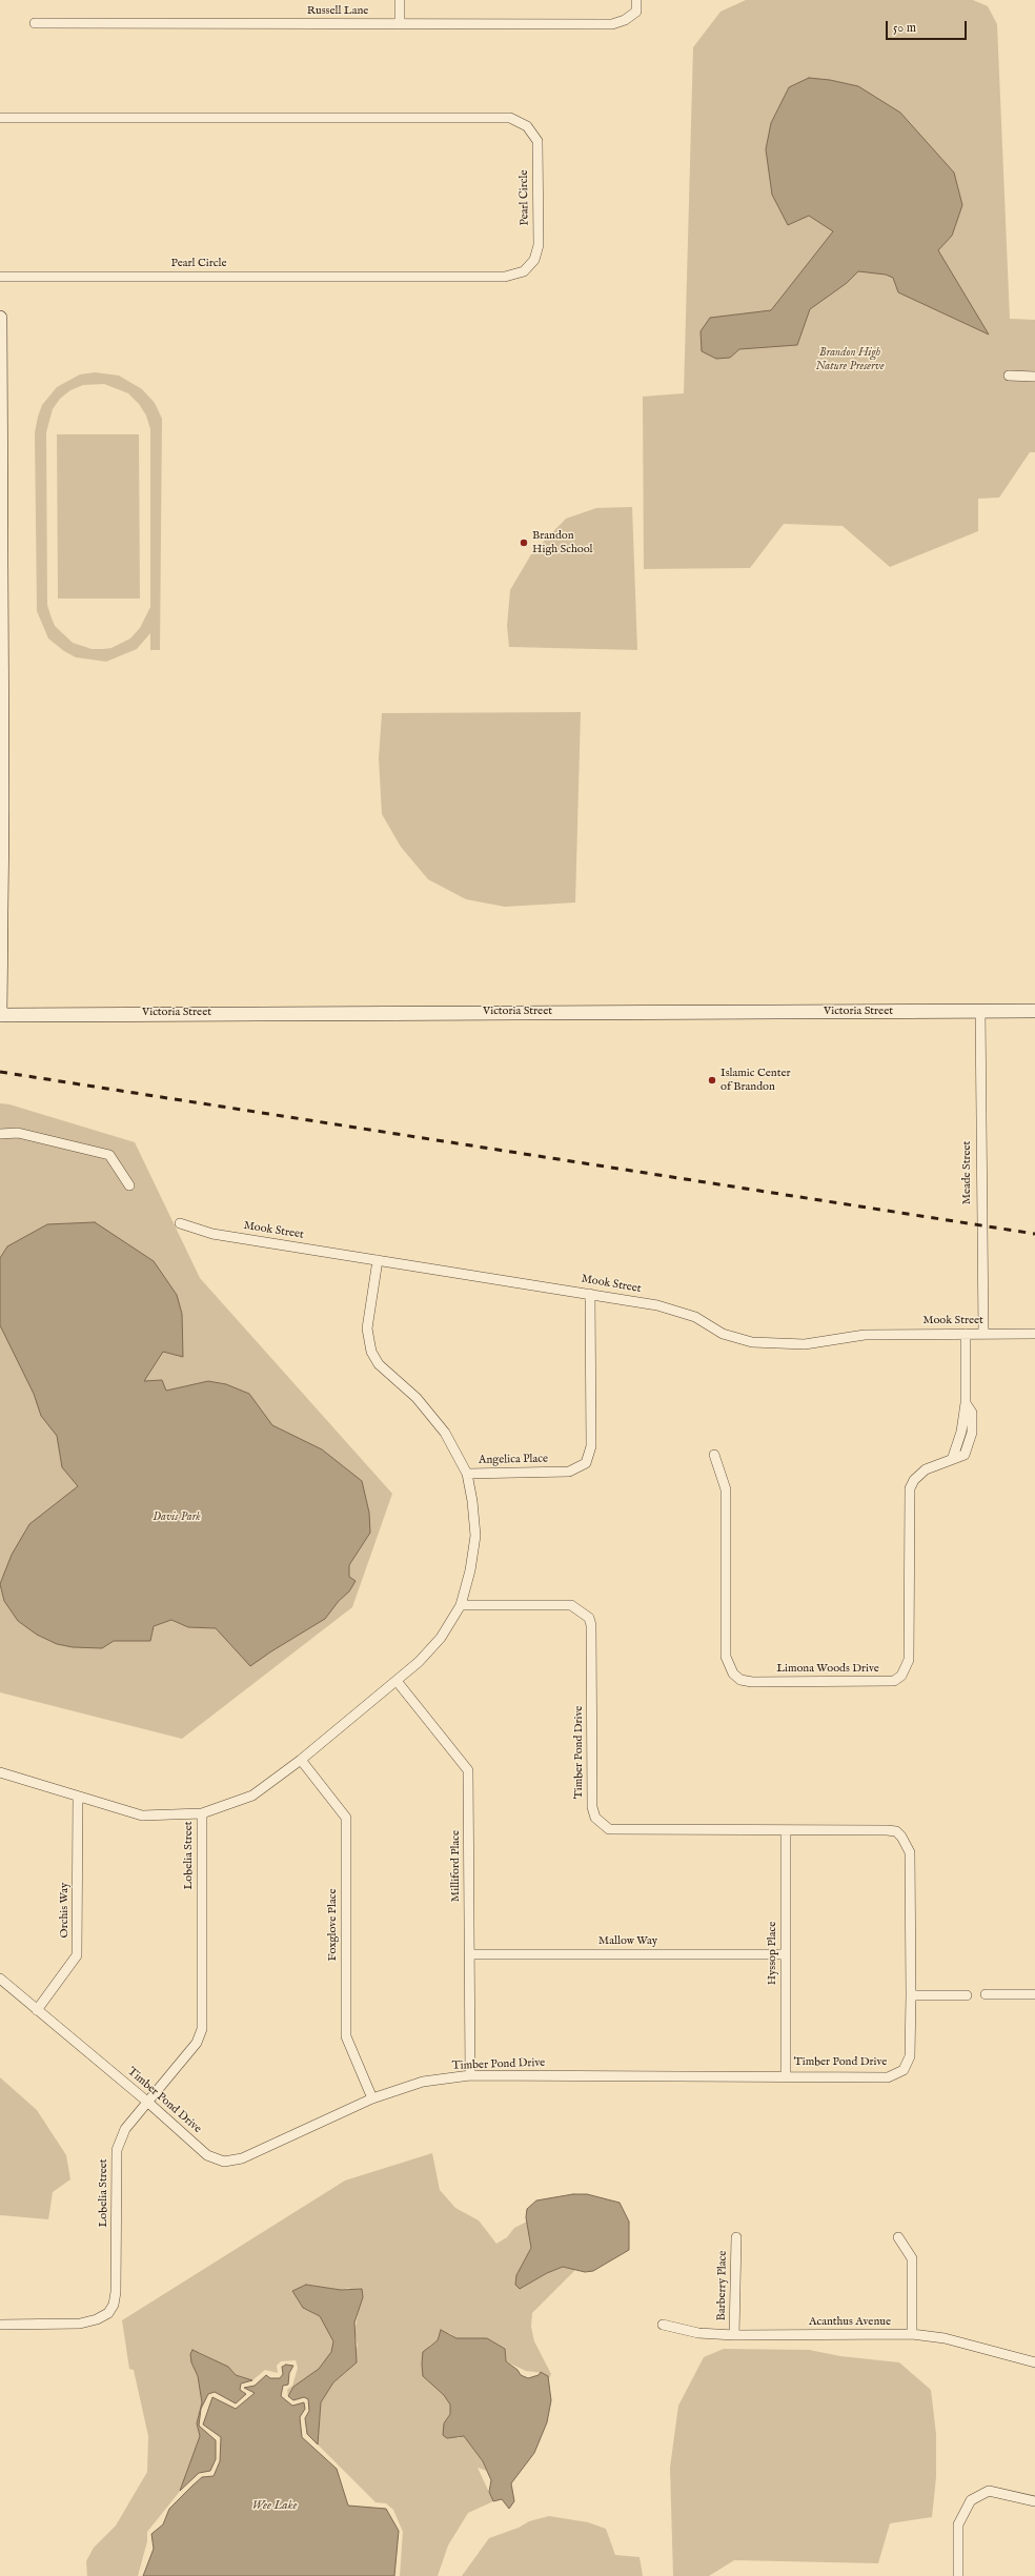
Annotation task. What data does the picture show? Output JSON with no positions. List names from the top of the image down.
{
  "streets": {
    "street": [
      "Russell Lane",
      "Pearl Circle",
      "Victoria Street",
      "Meade Street",
      "Mook Street",
      "Angelica Place",
      "Limona Woods Drive",
      "Timber Pond Drive",
      "Lobelia Street",
      "Milliford Place",
      "Orchis Way",
      "Foxglove Place",
      "Mallow Way",
      "Hyssop Place",
      "Barberry Place",
      "Acanthus Avenue"
    ]
  },
  "crossings": [
    ["Victoria Street", "Meade Street"],
    ["Meade Street", "Mook Street"],
    ["Mook Street", "Angelica Place"],
    ["Mook Street", "Limona Woods Drive"],
    ["Timber Pond Drive", "Lobelia Street"],
    ["Timber Pond Drive", "Milliford Place"],
    ["Timber Pond Drive", "Orchis Way"],
    ["Timber Pond Drive", "Foxglove Place"],
    ["Timber Pond Drive", "Hyssop Place"],
    ["Milliford Place", "Mallow Way"],
    ["Mallow Way", "Hyssop Place"],
    ["Barberry Place", "Acanthus Avenue"]
  ],
  "water": ["Wee Lake"],
  "parks": ["Brandon High Nature Preserve", "Davis Park"],
  "places": ["Brandon High School", "Islamic Center of Brandon"],
  "scale_bar": "50 m"
}
